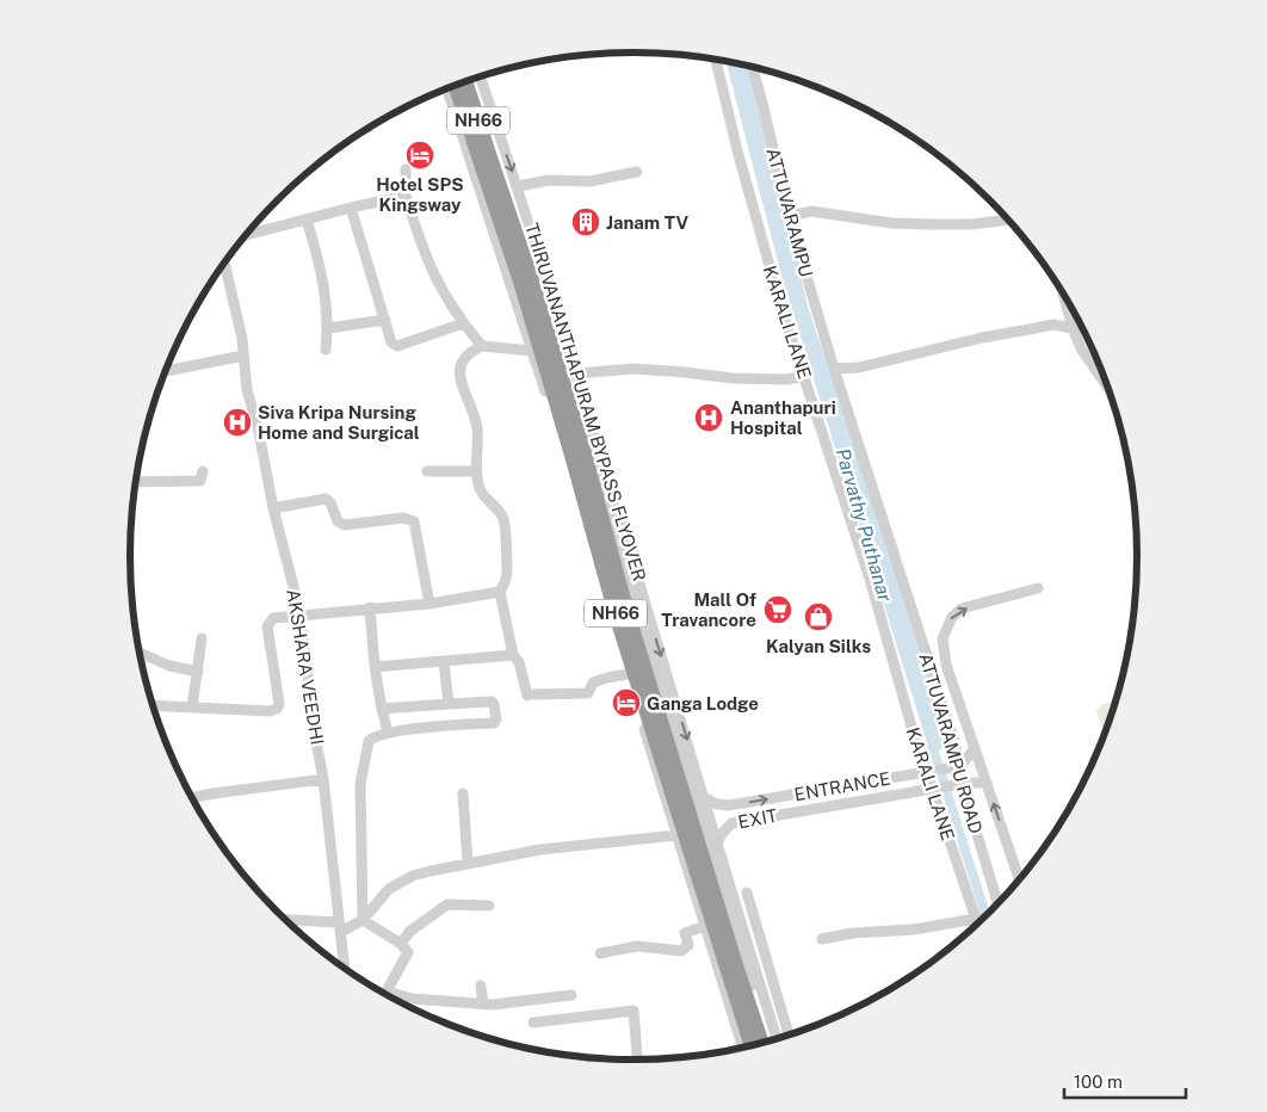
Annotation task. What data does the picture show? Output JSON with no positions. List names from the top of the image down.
{
  "streets": {
    "highway": ["NH66", "THIRUVANANTHAPURAM BYPASS FLYOVER"],
    "street": [
      "ATTUVARAMPU",
      "KARALI LANE",
      "AKSHARA VEEDHI",
      "ATTUVARAMPU ROAD",
      "ENTRANCE",
      "EXIT"
    ]
  },
  "crossings": [
    ["ATTUVARAMPU", "ATTUVARAMPU ROAD"]
  ],
  "one_way": ["ENTRANCE"],
  "water": ["Parvathy Puthanar"],
  "places": {
    "hotel": ["Hotel SPS Kingsway", "Ganga Lodge"],
    "building": ["Janam TV"],
    "hospital": ["Ananthapuri Hospital", "Siva Kripa Nursing Home and Surgical"],
    "supermarket": ["Mall Of Travancore"],
    "shop": ["Kalyan Silks"]
  },
  "scale_bar": "100 m"
}
